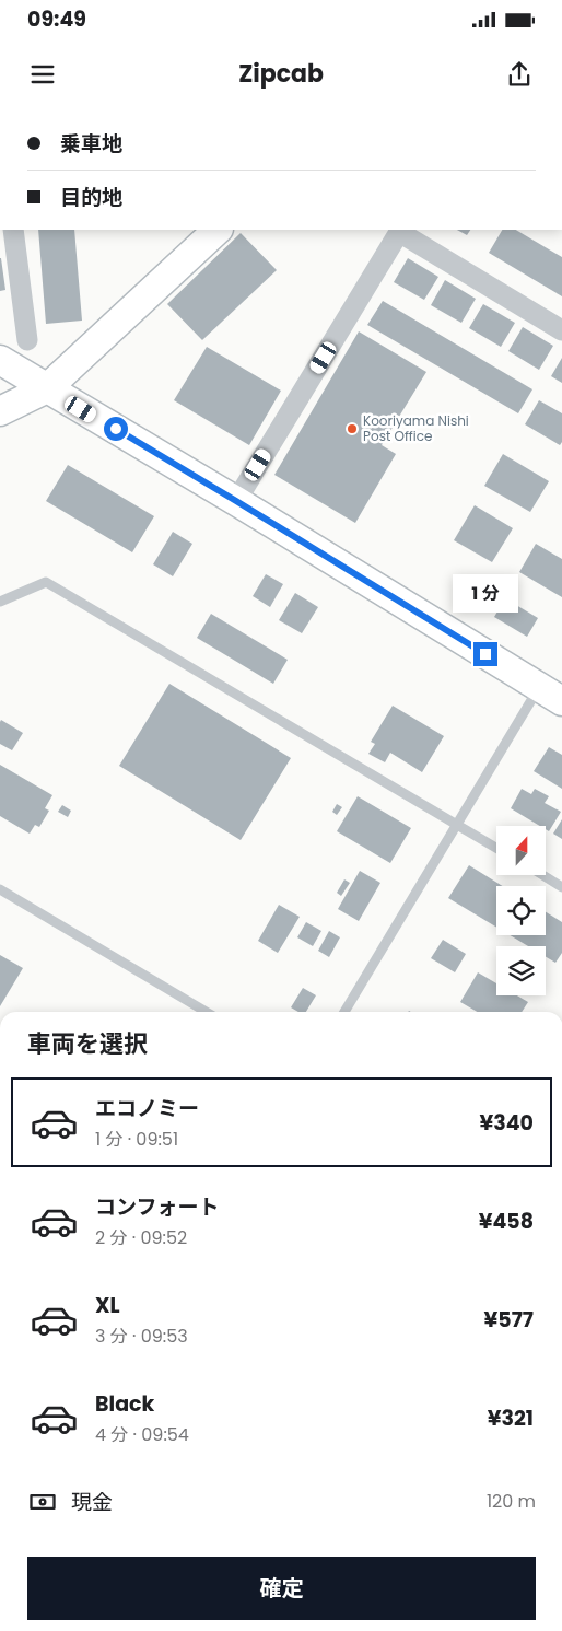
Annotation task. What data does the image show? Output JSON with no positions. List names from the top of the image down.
{
  "places": ["Kooriyama Nishi Post Office"],
  "north": "top",
  "page": {
    "status": "09:49",
    "header": "Zipcab",
    "banner": ["乗車地", "目的地"],
    "bubble": "1 分",
    "heading": "車両を選択",
    "list": [
      {
        "name": "エコノミー",
        "note": "1 分 · 09:51",
        "value": "¥340"
      },
      {
        "name": "コンフォート",
        "note": "2 分 · 09:52",
        "value": "¥458"
      },
      {
        "name": "XL",
        "note": "3 分 · 09:53",
        "value": "¥577"
      },
      {
        "name": "Black",
        "note": "4 分 · 09:54",
        "value": "¥321"
      }
    ],
    "pay": ["現金", "120 m"],
    "buttons": "確定"
  }
}
